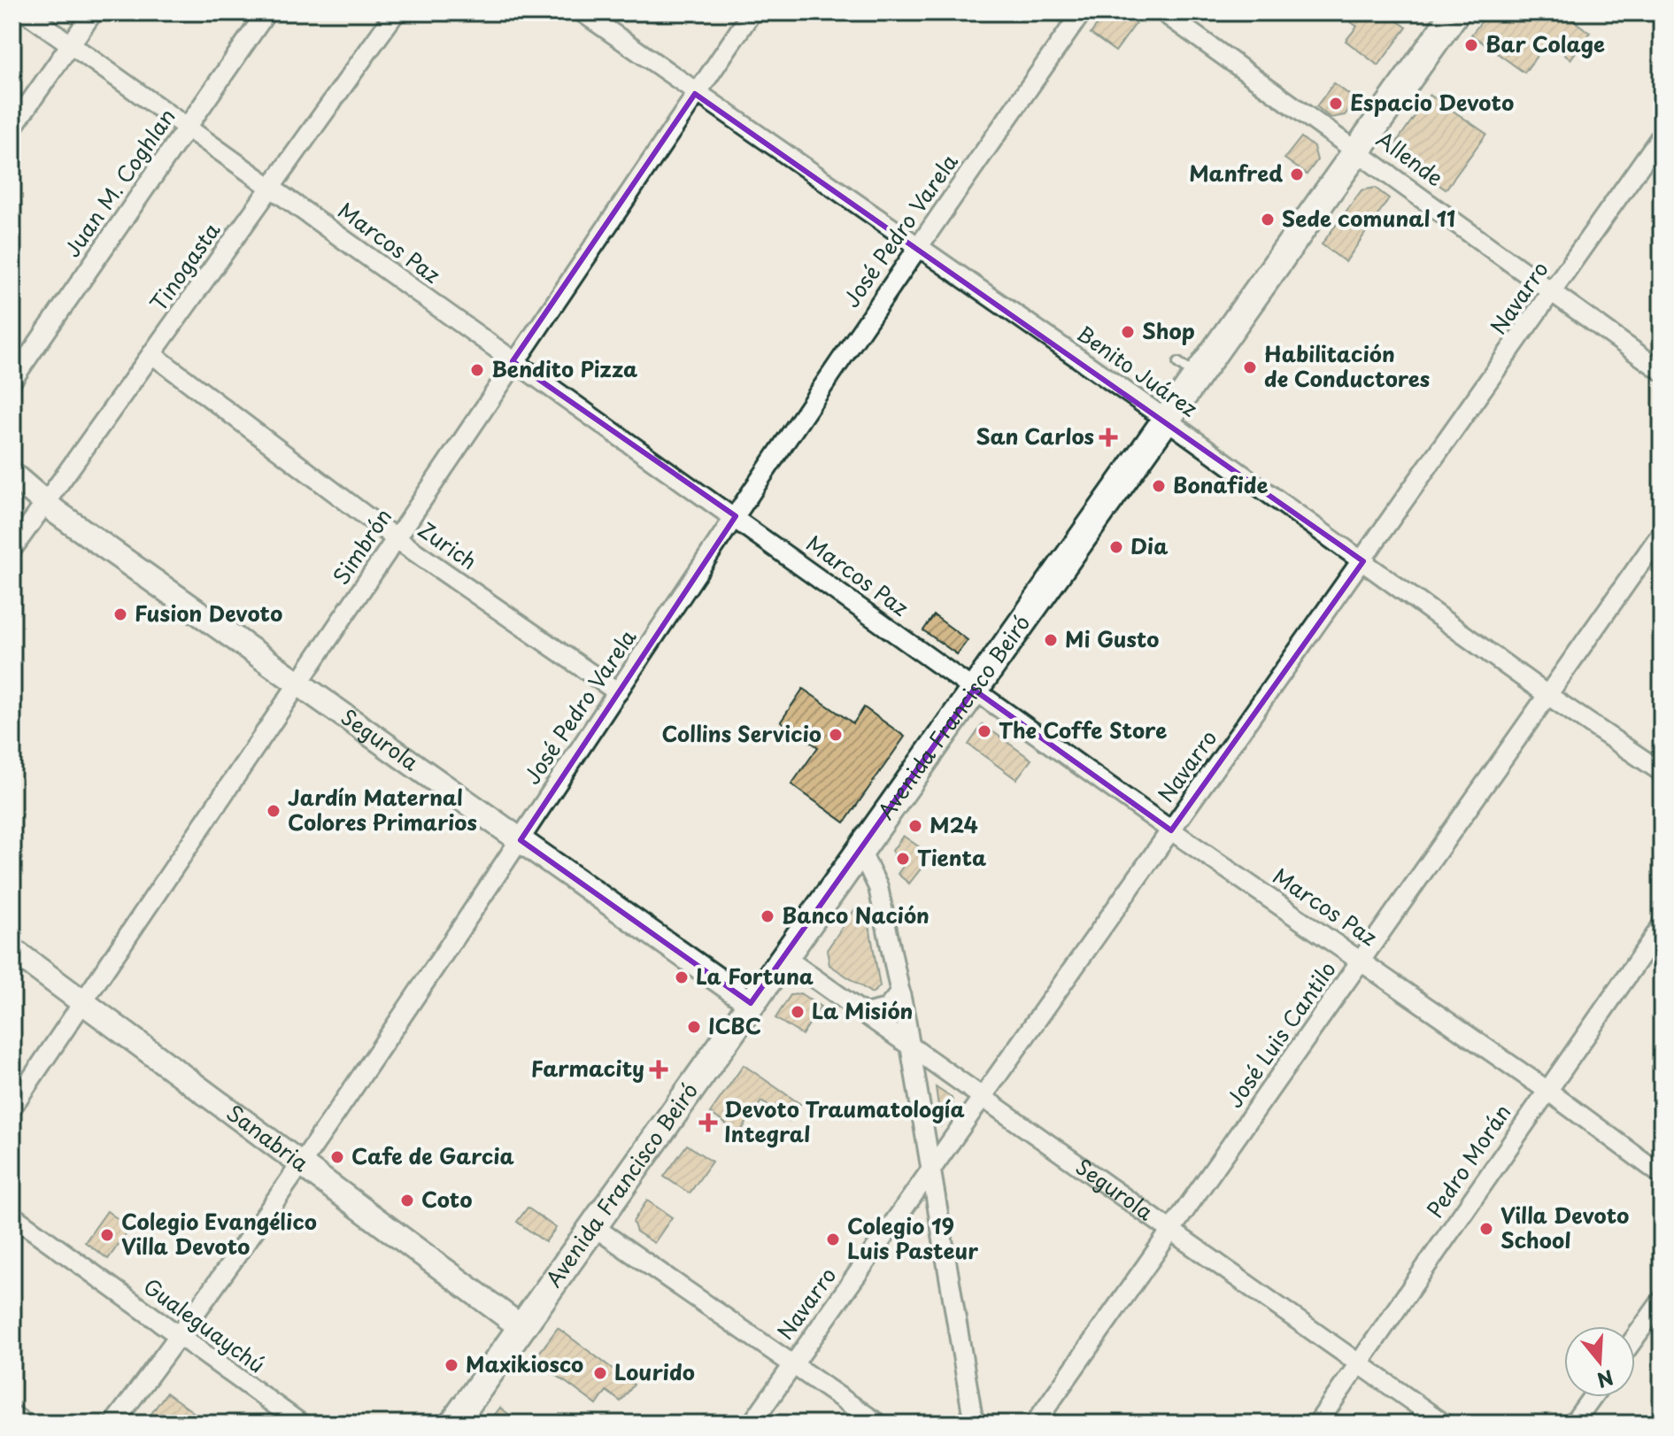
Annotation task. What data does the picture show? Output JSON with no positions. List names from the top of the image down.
{
  "streets": {
    "main road": ["Avenida Francisco Beiró"],
    "street": [
      "Allende",
      "Juan M. Coghlan",
      "José Pedro Varela",
      "Marcos Paz",
      "Tinogasta",
      "Navarro",
      "Benito Juárez",
      "Zurich",
      "Simbrón",
      "Segurola",
      "José Luis Cantilo",
      "Sanabria",
      "Pedro Morán",
      "Gualeguaychú"
    ]
  },
  "crossings": [
    ["Allende", "Navarro"],
    ["Allende", "Avenida Francisco Beiró"],
    ["Juan M. Coghlan", "Marcos Paz"],
    ["José Pedro Varela", "Marcos Paz"],
    ["José Pedro Varela", "Benito Juárez"],
    ["José Pedro Varela", "Zurich"],
    ["José Pedro Varela", "Segurola"],
    ["José Pedro Varela", "Sanabria"],
    ["José Pedro Varela", "Gualeguaychú"],
    ["Marcos Paz", "Tinogasta"],
    ["Marcos Paz", "Navarro"],
    ["Marcos Paz", "Simbrón"],
    ["Marcos Paz", "Avenida Francisco Beiró"],
    ["Marcos Paz", "José Luis Cantilo"],
    ["Marcos Paz", "Pedro Morán"],
    ["Tinogasta", "Zurich"],
    ["Tinogasta", "Segurola"],
    ["Navarro", "Benito Juárez"],
    ["Navarro", "Segurola"],
    ["Benito Juárez", "Simbrón"],
    ["Benito Juárez", "Avenida Francisco Beiró"],
    ["Benito Juárez", "José Luis Cantilo"],
    ["Zurich", "Simbrón"],
    ["Simbrón", "Segurola"],
    ["Simbrón", "Sanabria"],
    ["Avenida Francisco Beiró", "Segurola"],
    ["Avenida Francisco Beiró", "Sanabria"],
    ["Segurola", "José Luis Cantilo"],
    ["Segurola", "Pedro Morán"]
  ],
  "places": {
    "other": [
      "Bar Colage",
      "Espacio Devoto",
      "Manfred",
      "Sede comunal 11",
      "Shop",
      "Habilitación de Conductores",
      "Bendito Pizza",
      "Bonafide",
      "Dia",
      "Fusion Devoto",
      "Mi Gusto",
      "The Coffe Store",
      "Collins Servicio",
      "Jardín Maternal Colores Primarios",
      "M24",
      "Tienta",
      "Banco Nación",
      "La Fortuna",
      "La Misión",
      "ICBC",
      "Cafe de Garcia",
      "Coto",
      "Villa Devoto School",
      "Colegio Evangélico Villa Devoto",
      "Colegio 19 Luis Pasteur",
      "Maxikiosco",
      "Lourido"
    ],
    "health": ["San Carlos", "Farmacity", "Devoto Traumatología Integral"]
  },
  "north": "bottom"
}
